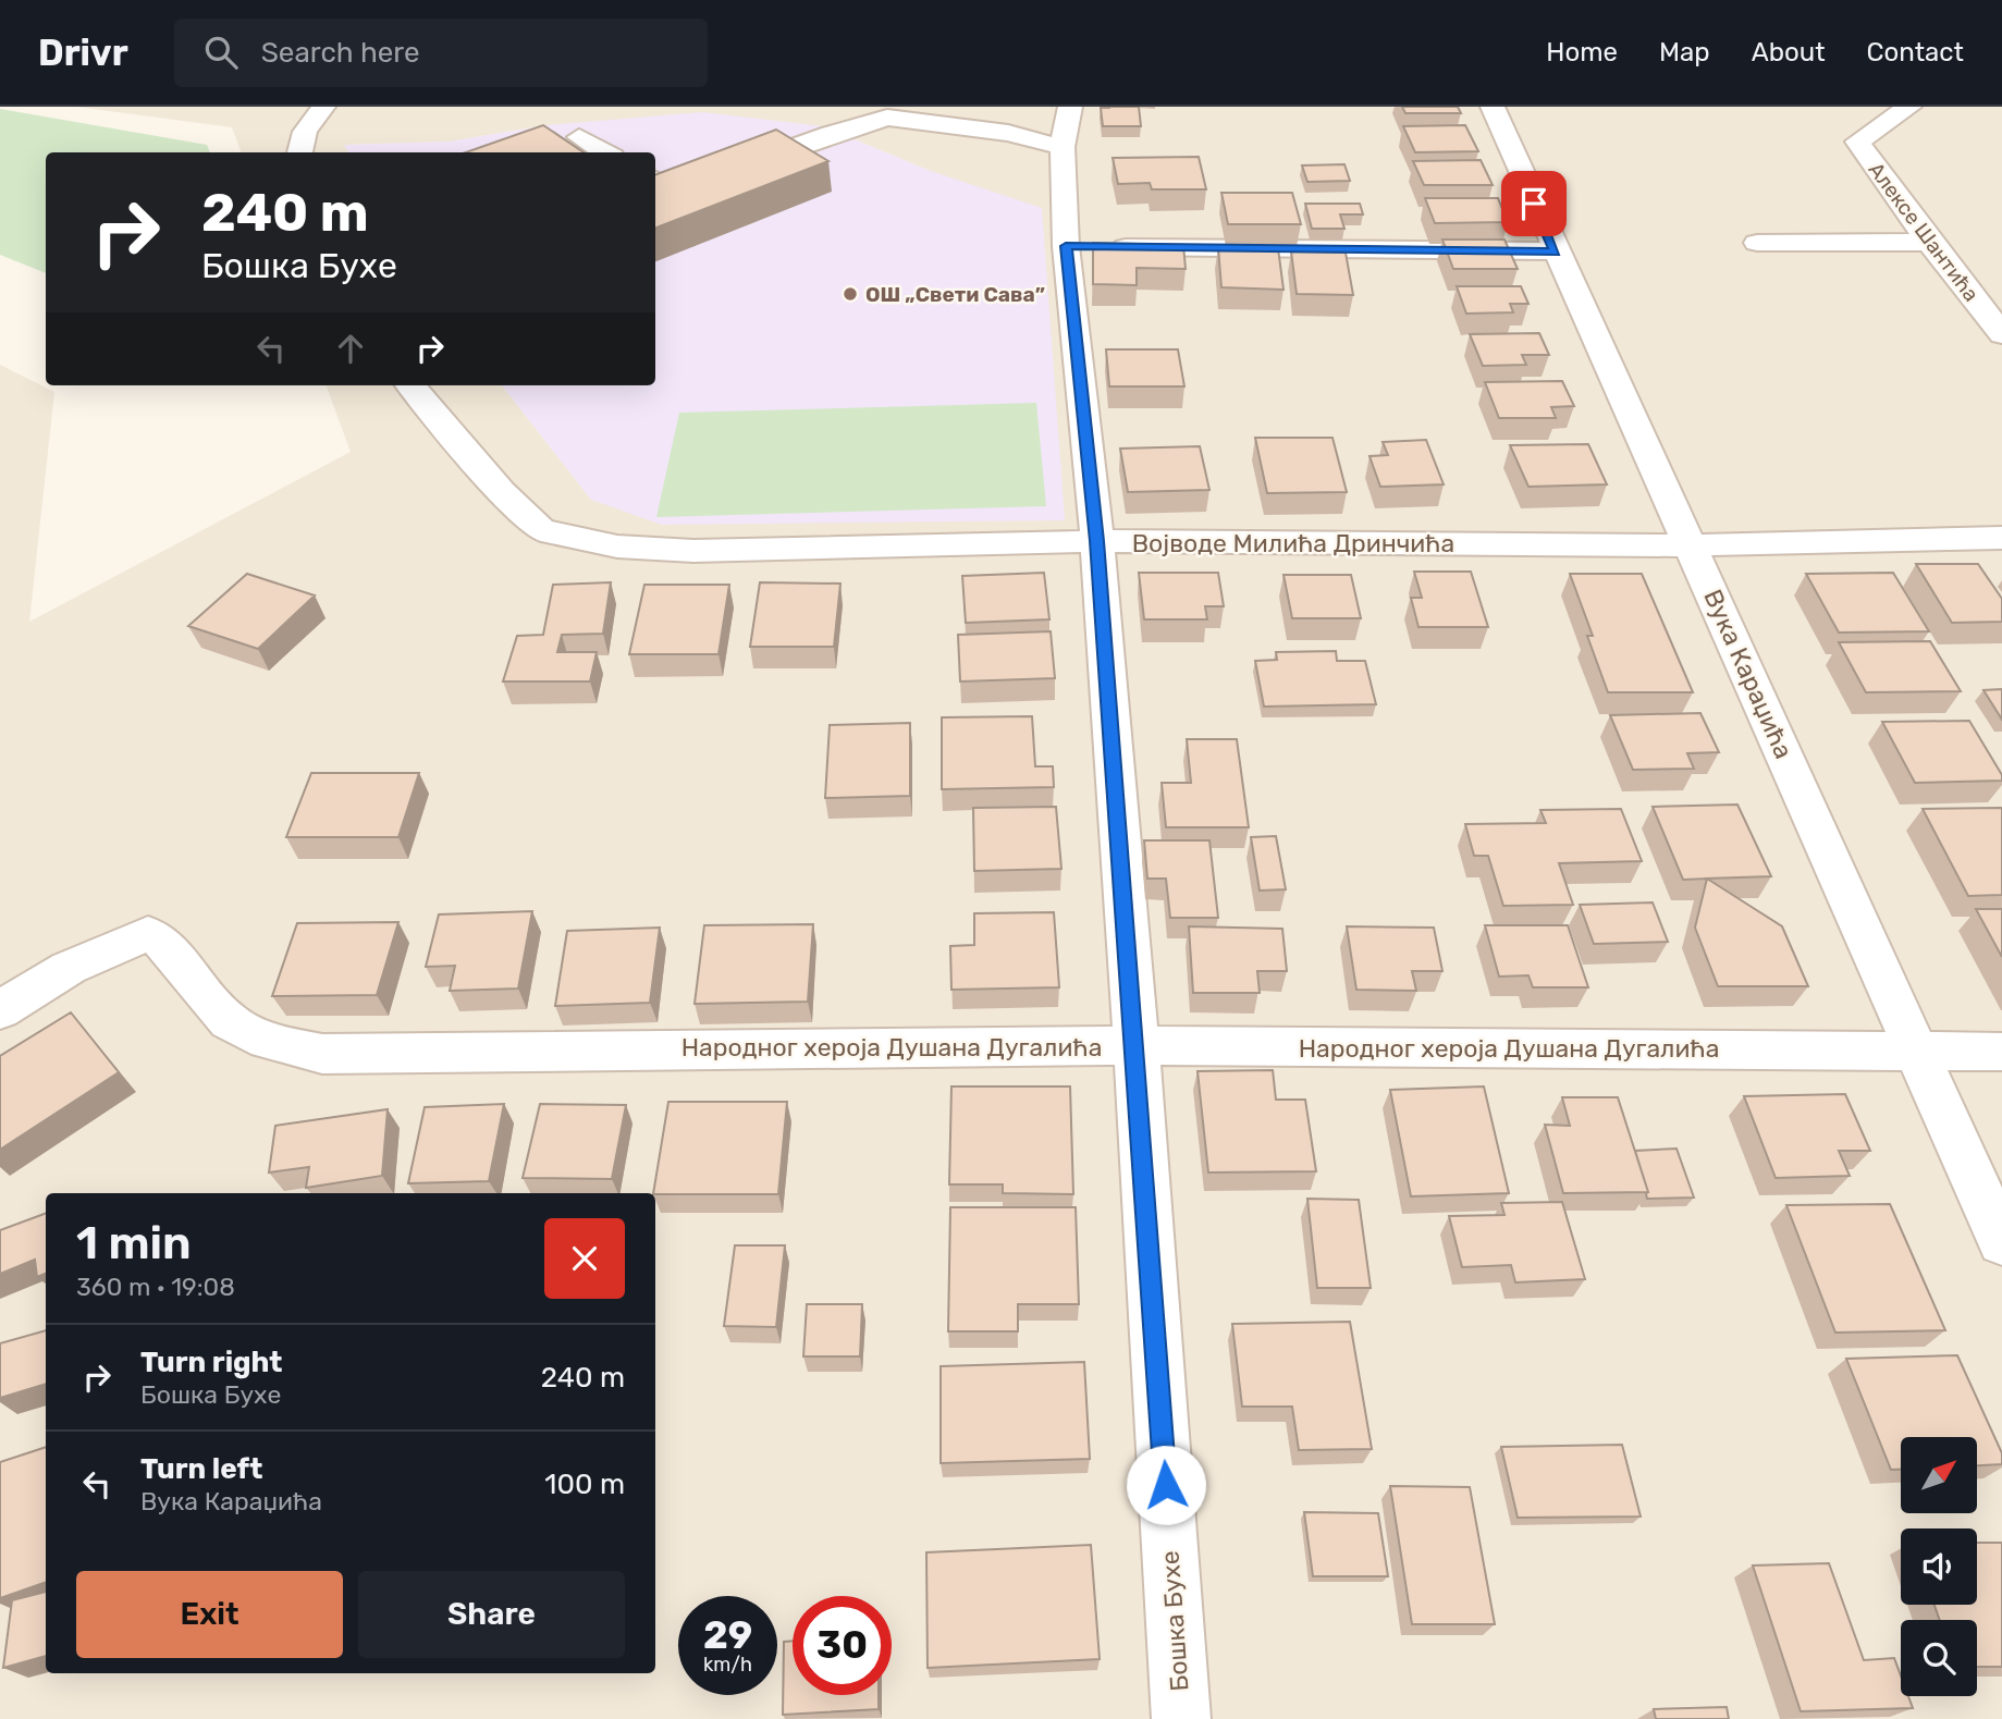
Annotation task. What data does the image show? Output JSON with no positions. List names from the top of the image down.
{
  "streets": {
    "street": [
      "Алексе Шантића",
      "Војводе Милића Дринчића",
      "Вука Караџића",
      "Народног хероја Душана Дугалића",
      "Бошка Бухе"
    ]
  },
  "crossings": [
    ["Војводе Милића Дринчића", "Вука Караџића"],
    ["Војводе Милића Дринчића", "Бошка Бухе"],
    ["Вука Караџића", "Народног хероја Душана Дугалића"],
    ["Народног хероја Душана Дугалића", "Бошка Бухе"]
  ],
  "places": ["ОШ „Свети Сава”"],
  "north": "top right",
  "page": {
    "header": "Drivr",
    "search": "Search here",
    "nav": [
      "Home",
      "Map",
      "About",
      "Contact"
    ],
    "turn": ["240 m", "Бошка Бухе"],
    "heading": ["1 min", "360 m · 19:08"],
    "list": [
      {
        "name": "Turn right",
        "note": "Бошка Бухе",
        "value": "240 m"
      },
      {
        "name": "Turn left",
        "note": "Вука Караџића",
        "value": "100 m"
      }
    ],
    "buttons": ["Exit", "Share"],
    "speed": "29 km/h",
    "limit": "30"
  }
}
